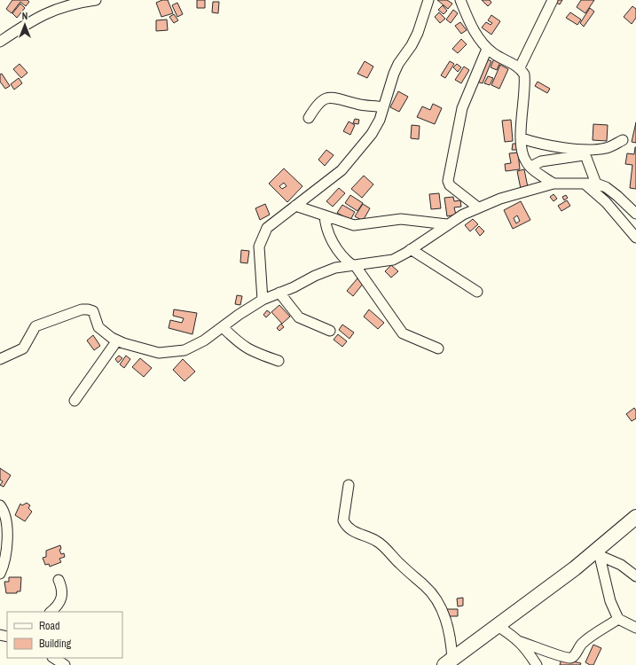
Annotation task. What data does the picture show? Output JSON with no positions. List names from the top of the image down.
{
  "legend": ["Road", "Building"],
  "north": "top"
}
